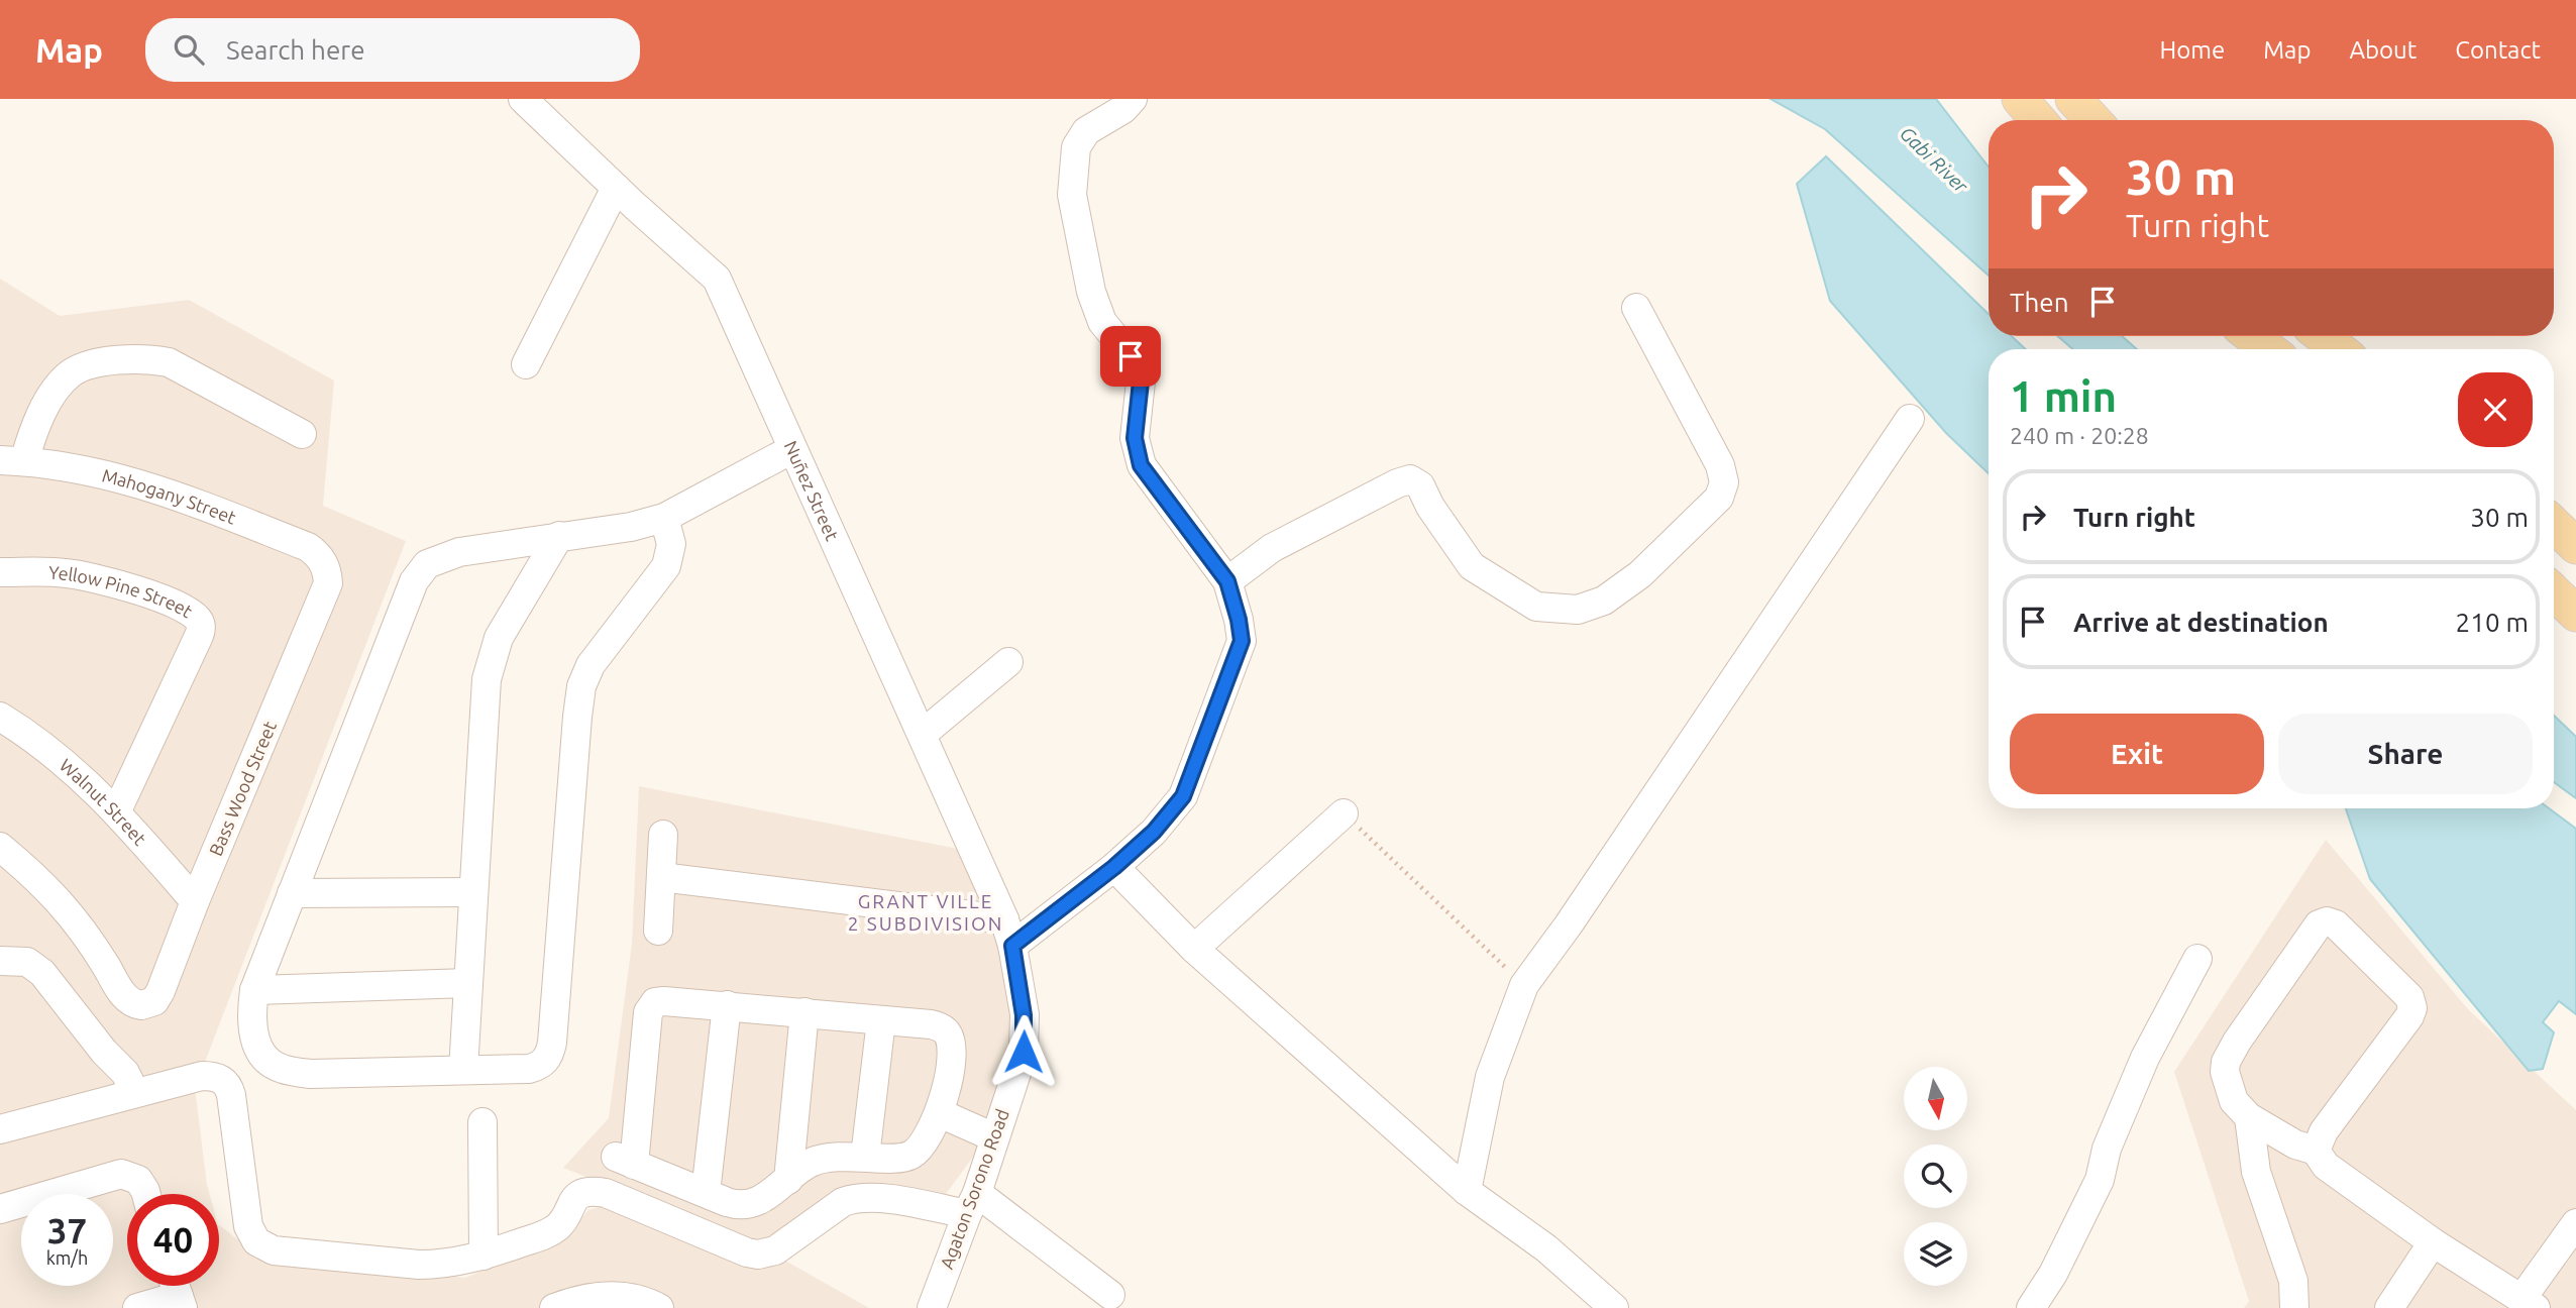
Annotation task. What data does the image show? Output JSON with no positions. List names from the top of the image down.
{
  "streets": {
    "street": [
      "Nuñez Street",
      "Mahogany Street",
      "Yellow Pine Street",
      "Bass Wood Street",
      "Walnut Street",
      "Agaton Sorono Road"
    ]
  },
  "crossings": [
    ["Nuñez Street", "Agaton Sorono Road"],
    ["Mahogany Street", "Bass Wood Street"],
    ["Yellow Pine Street", "Walnut Street"],
    ["Bass Wood Street", "Walnut Street"]
  ],
  "districts": ["GRANT VILLE 2 SUBDIVISION"],
  "water": ["Gabi River"],
  "north": "bottom",
  "page": {
    "header": "Map",
    "search": "Search here",
    "nav": [
      "Home",
      "Map",
      "About",
      "Contact"
    ],
    "turn": ["30 m", "Turn right"],
    "then": "Then",
    "heading": ["1 min", "240 m · 20:28"],
    "list": [
      {
        "name": "Turn right",
        "value": "30 m"
      },
      {
        "name": "Arrive at destination",
        "value": "210 m"
      }
    ],
    "buttons": ["Exit", "Share"],
    "speed": "37 km/h",
    "limit": "40"
  }
}
